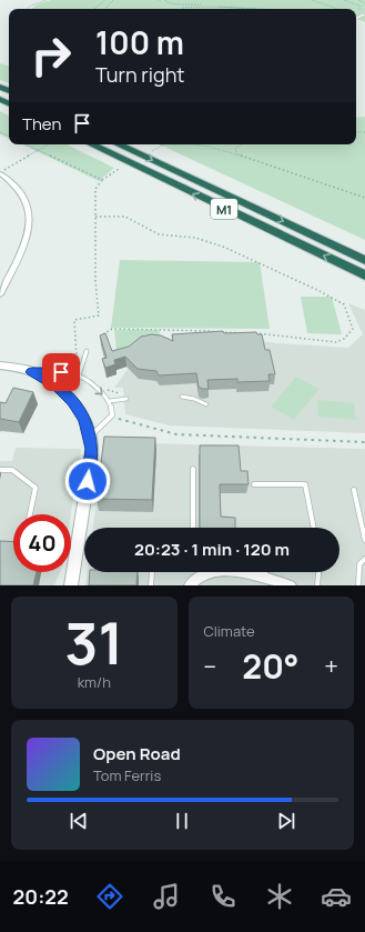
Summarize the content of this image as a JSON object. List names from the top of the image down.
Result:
{
  "streets": {
    "highway": ["M1"]
  },
  "page": {
    "turn": ["100 m", "Turn right"],
    "then": "Then",
    "limit": "40",
    "trip": "20:23 · 1 min · 120 m",
    "tile": [
      ["31", "km/h"],
      "Climate"
    ],
    "heat": ["−", "20°", "+"],
    "song": ["Open Road", "Tom Ferris"],
    "tabs": "20:22"
  }
}
